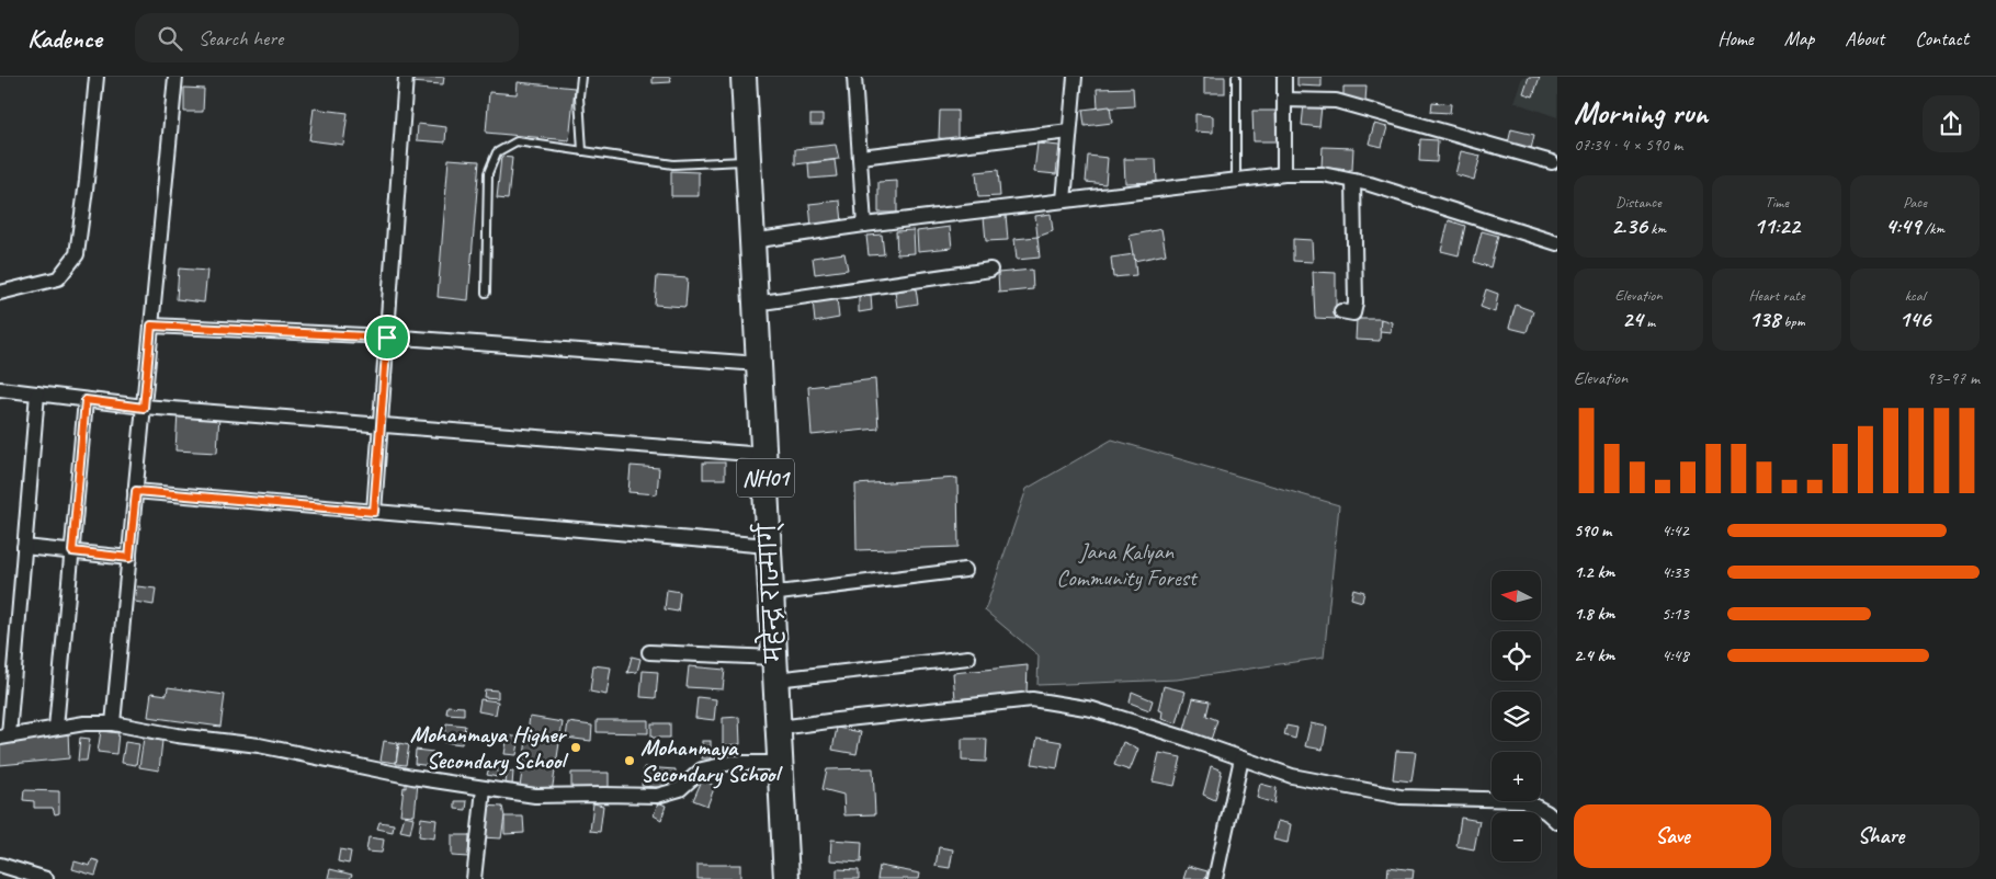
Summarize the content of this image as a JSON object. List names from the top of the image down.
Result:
{
  "streets": {
    "highway": ["NH01", "महेन्द्र राज्मार्ग्"]
  },
  "parks": ["Jana Kalyan Community Forest"],
  "places": ["Mohanmaya Higher Secondary School", "Mohanmaya Secondary School"],
  "north": "left",
  "page": {
    "header": "Kadence",
    "search": "Search here",
    "nav": [
      "Home",
      "Map",
      "About",
      "Contact"
    ],
    "heading": ["Morning run", "07:34 · 4 × 590 m"],
    "stats": [
      ["Distance", "2.36 km"],
      ["Time", "11:22"],
      ["Pace", "4:49 /km"],
      ["Elevation", "24 m"],
      ["Heart rate", "138 bpm"],
      ["kcal", "146"]
    ],
    "chart": ["Elevation", "93–97 m"],
    "list": [
      {
        "name": "590 m",
        "note": "4:42"
      },
      {
        "name": "1.2 km",
        "note": "4:33"
      },
      {
        "name": "1.8 km",
        "note": "5:13"
      },
      {
        "name": "2.4 km",
        "note": "4:48"
      }
    ],
    "map_buttons": ["+", "−"],
    "buttons": ["Save", "Share"]
  }
}
